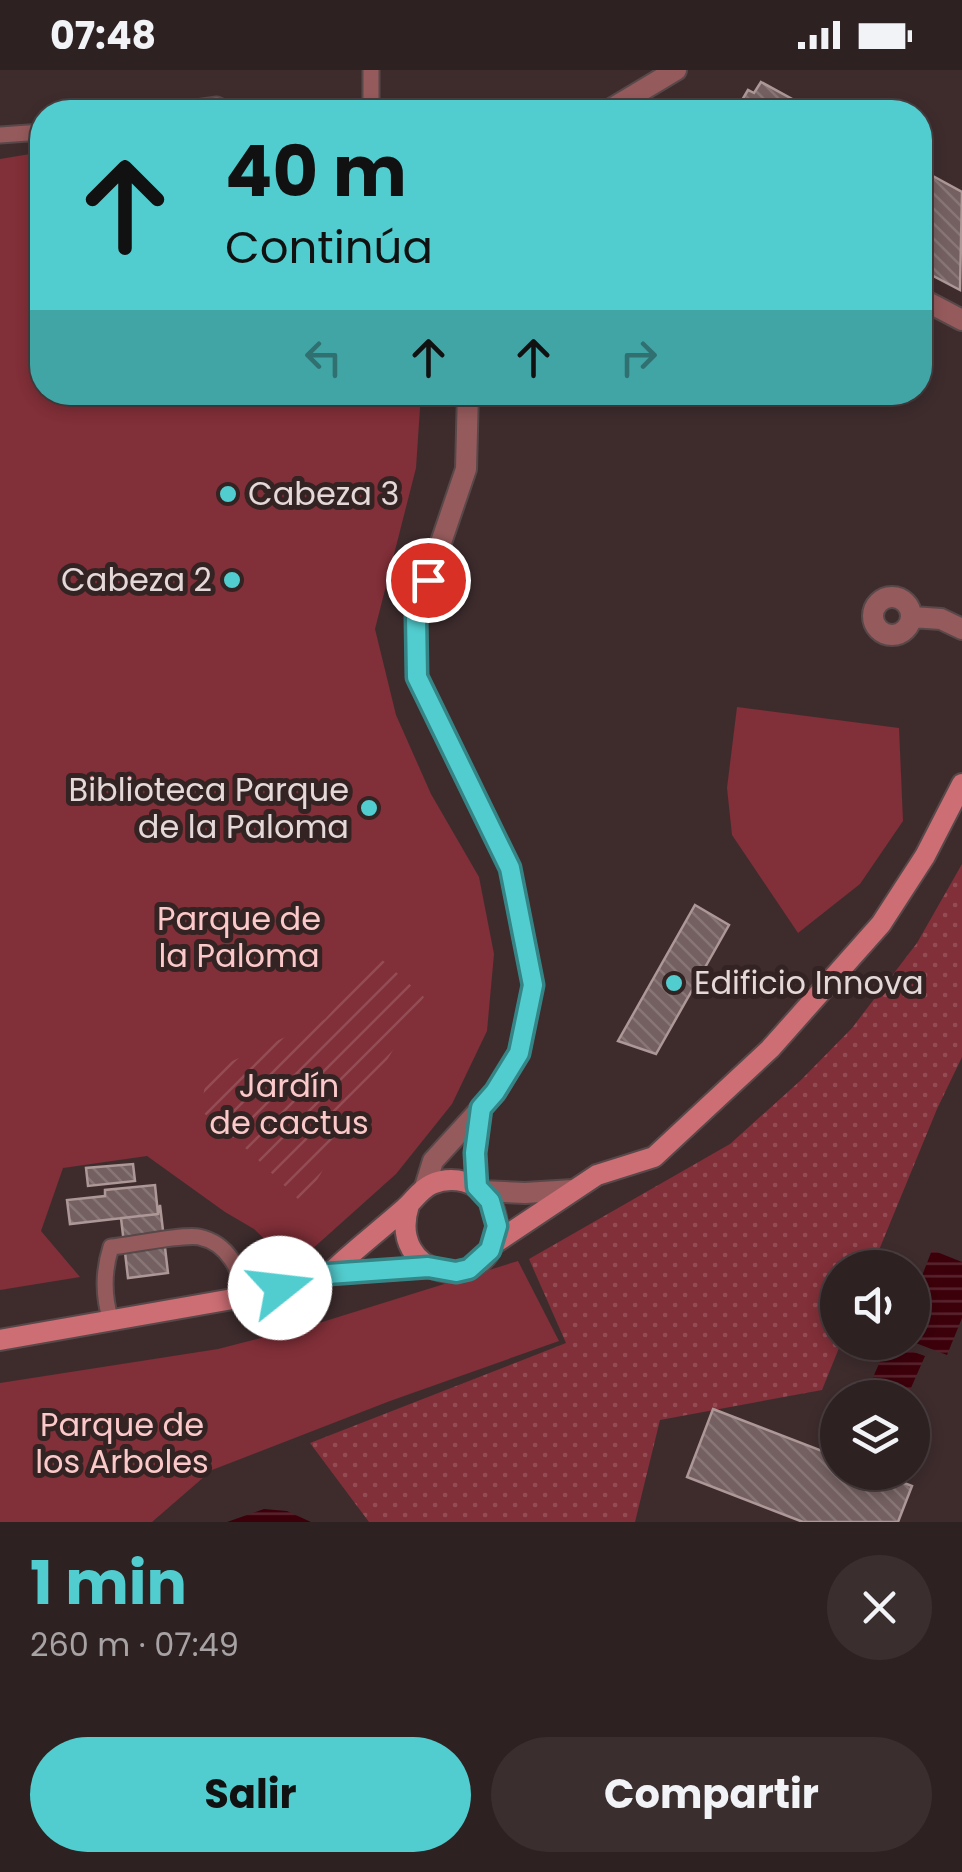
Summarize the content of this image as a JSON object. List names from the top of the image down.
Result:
{
  "parks": ["Parque de la Paloma", "Jardín de cactus", "Parque de los Arboles"],
  "places": [
    "Cabeza 3",
    "Cabeza 2",
    "Biblioteca Parque de la Paloma",
    "Edificio Innova"
  ],
  "page": {
    "status": "07:48",
    "turn": ["40 m", "Continúa"],
    "heading": ["1 min", "260 m · 07:49"],
    "buttons": ["Salir", "Compartir"]
  }
}
